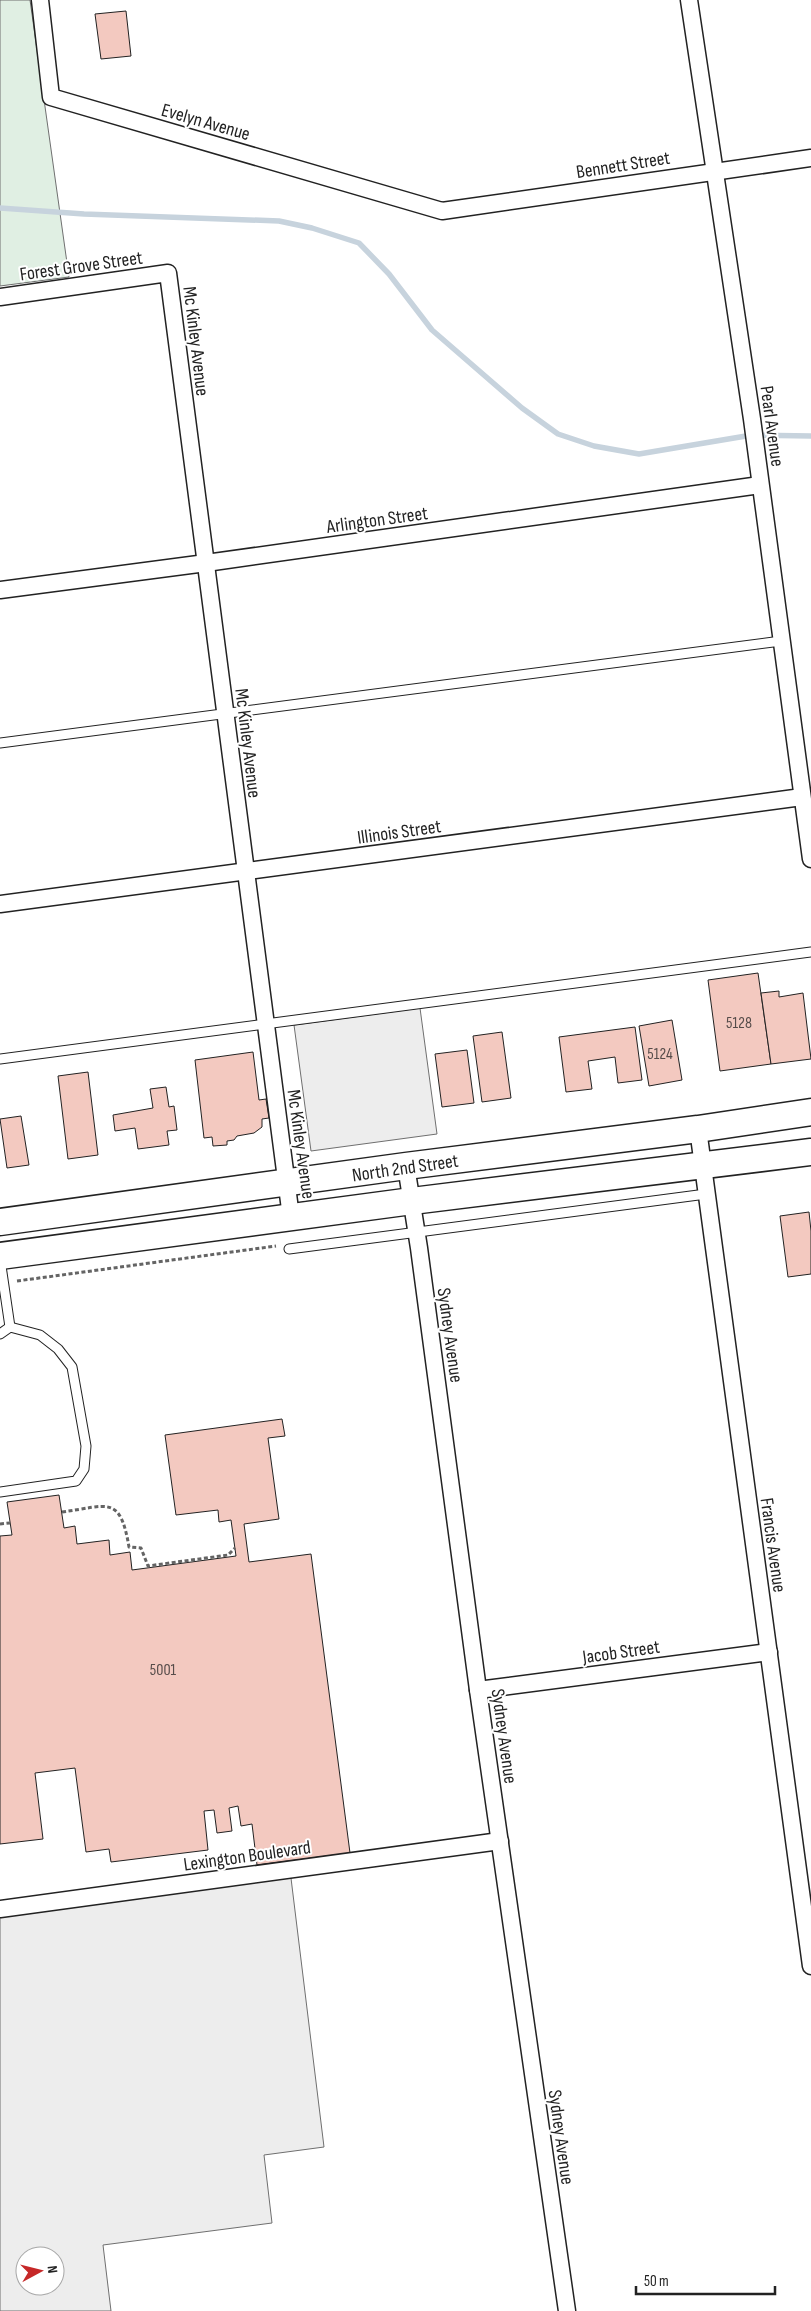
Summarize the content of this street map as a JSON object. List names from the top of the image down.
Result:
{
  "streets": {
    "main road": ["North 2nd Street"],
    "street": [
      "Evelyn Avenue",
      "Bennett Street",
      "Forest Grove Street",
      "Mc Kinley Avenue",
      "Pearl Avenue",
      "Arlington Street",
      "Illinois Street",
      "Sydney Avenue",
      "Francis Avenue",
      "Jacob Street",
      "Lexington Boulevard"
    ]
  },
  "crossings": [
    ["Evelyn Avenue", "Bennett Street"],
    ["Bennett Street", "Pearl Avenue"],
    ["Forest Grove Street", "Mc Kinley Avenue"],
    ["Mc Kinley Avenue", "Arlington Street"],
    ["Mc Kinley Avenue", "Illinois Street"],
    ["Mc Kinley Avenue", "North 2nd Street"],
    ["Pearl Avenue", "Arlington Street"],
    ["Pearl Avenue", "Illinois Street"],
    ["North 2nd Street", "Sydney Avenue"],
    ["North 2nd Street", "Francis Avenue"],
    ["Sydney Avenue", "Jacob Street"],
    ["Sydney Avenue", "Lexington Boulevard"],
    ["Francis Avenue", "Jacob Street"]
  ],
  "house_numbers": ["5128", "5124", "5001"],
  "scale_bar": "50 m",
  "north": "right"
}
